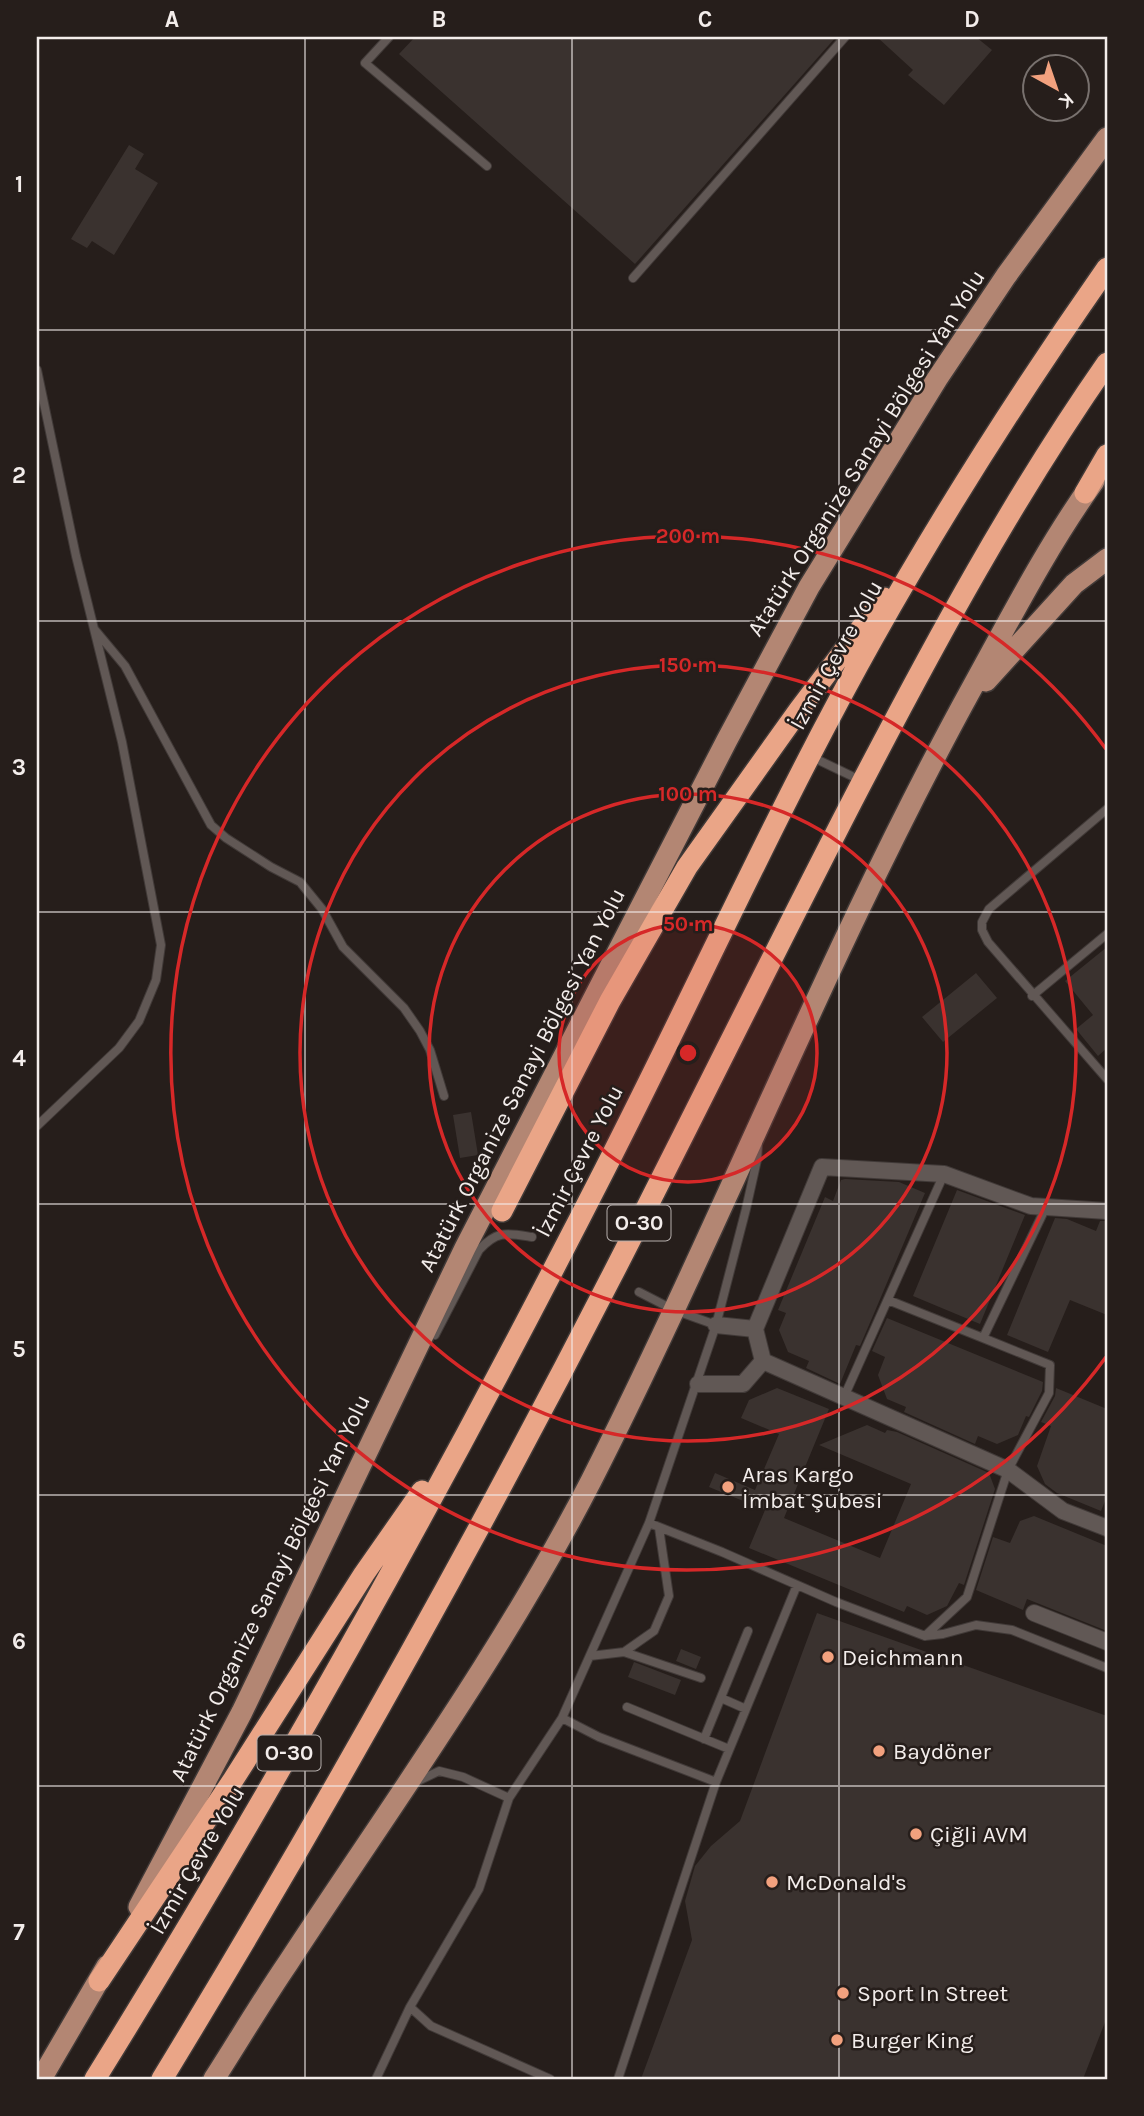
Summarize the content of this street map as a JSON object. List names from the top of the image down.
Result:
{
  "streets": {
    "highway": ["İzmir Çevre Yolu", "O-30"],
    "main road": ["Atatürk Organize Sanayi Bölgesi Yan Yolu"]
  },
  "places": [
    "Aras Kargo İmbat Şubesi",
    "Deichmann",
    "Baydöner",
    "Çiğli AVM",
    "McDonald's",
    "Sport In Street",
    "Burger King"
  ],
  "north": "bottom right",
  "grid": {
    "columns": [
      "A",
      "B",
      "C",
      "D"
    ],
    "rows": [
      "1",
      "2",
      "3",
      "4",
      "5",
      "6",
      "7"
    ]
  },
  "rings": [
    "200 m",
    "150 m",
    "100 m",
    "50 m"
  ]
}
